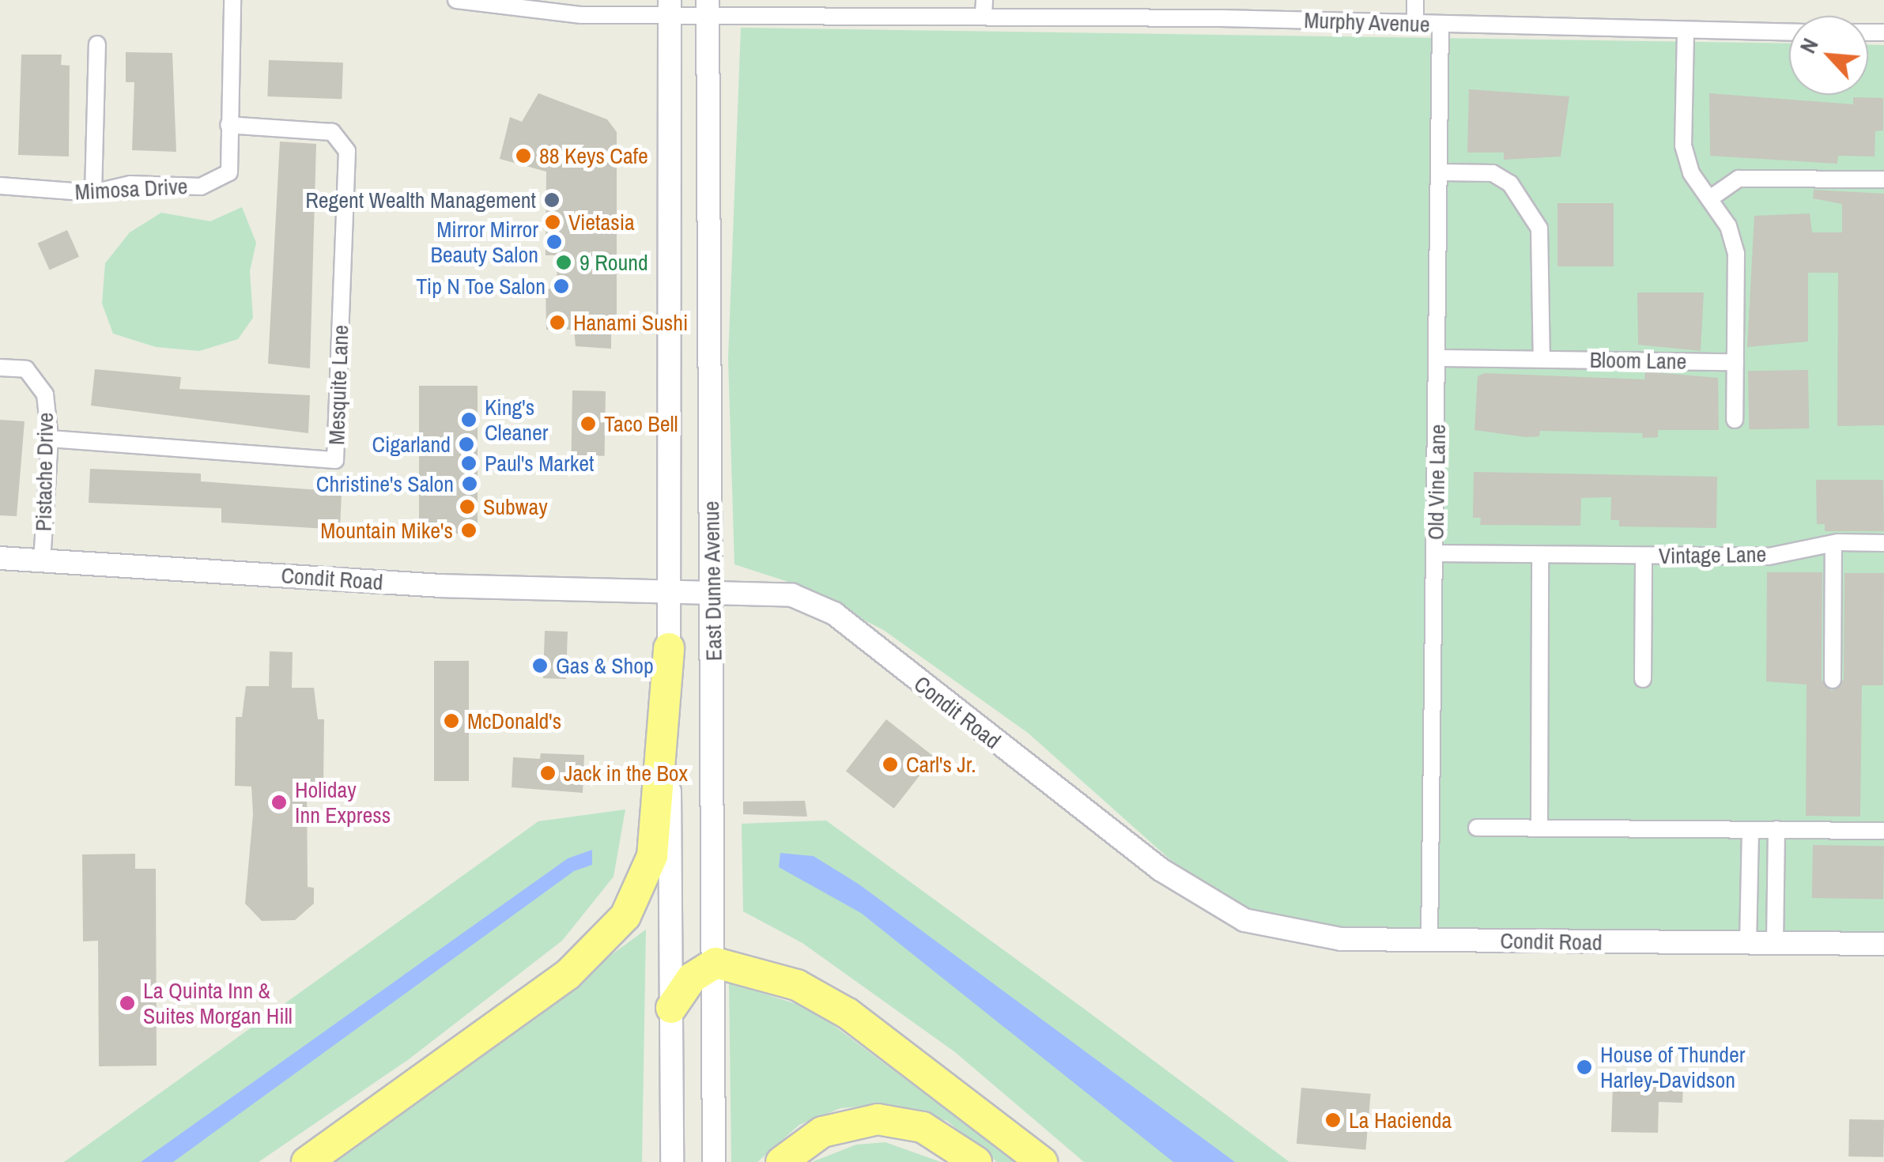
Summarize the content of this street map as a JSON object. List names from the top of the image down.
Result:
{
  "streets": {
    "main road": ["Condit Road", "East Dunne Avenue"],
    "street": [
      "Murphy Avenue",
      "Mimosa Drive",
      "Bloom Lane",
      "Mesquite Lane",
      "Pistache Drive",
      "Old Vine Lane",
      "Vintage Lane"
    ]
  },
  "crossings": [
    ["Murphy Avenue", "Old Vine Lane"],
    ["Murphy Avenue", "East Dunne Avenue"],
    ["Mimosa Drive", "Mesquite Lane"],
    ["Bloom Lane", "Old Vine Lane"],
    ["Mesquite Lane", "Pistache Drive"],
    ["Pistache Drive", "Condit Road"],
    ["Old Vine Lane", "Vintage Lane"],
    ["Old Vine Lane", "Condit Road"],
    ["Condit Road", "East Dunne Avenue"]
  ],
  "places": [
    "88 Keys Cafe",
    "Regent Wealth Management",
    "Vietasia",
    "Mirror Mirror Beauty Salon",
    "9 Round",
    "Tip N Toe Salon",
    "Hanami Sushi",
    "King's Cleaner",
    "Taco Bell",
    "Cigarland",
    "Paul's Market",
    "Christine's Salon",
    "Subway",
    "Mountain Mike's",
    "Gas & Shop",
    "McDonald's",
    "Carl's Jr.",
    "Jack in the Box",
    "Holiday Inn Express",
    "La Quinta Inn & Suites Morgan Hill",
    "House of Thunder Harley-Davidson",
    "La Hacienda"
  ],
  "north": "top left"
}
